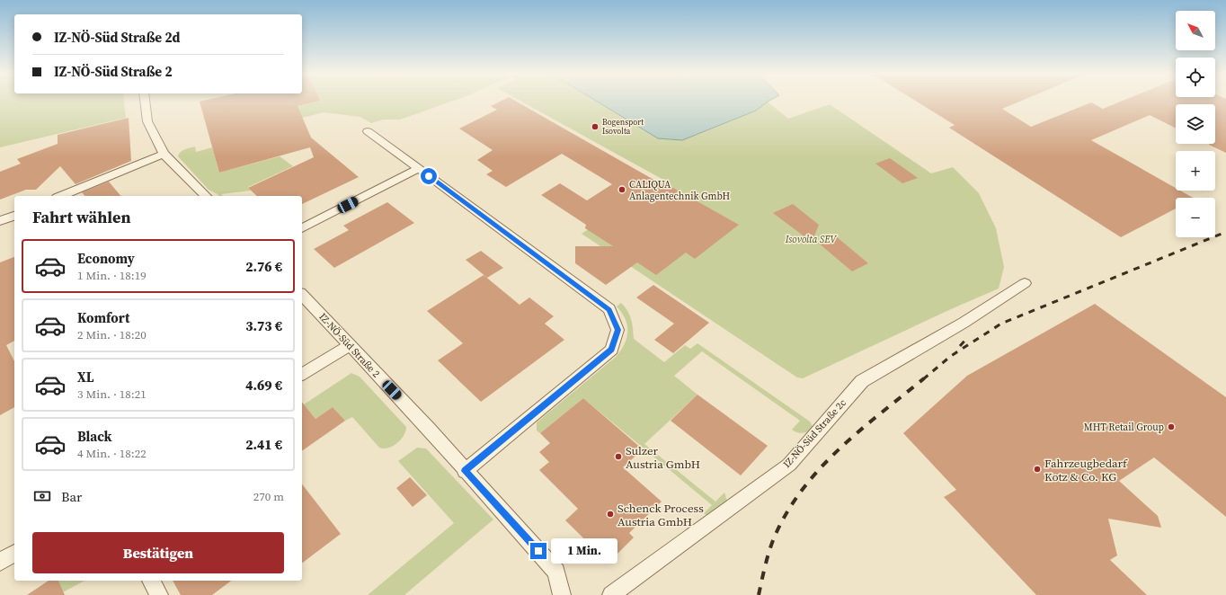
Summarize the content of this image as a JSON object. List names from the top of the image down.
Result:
{
  "streets": {
    "street": ["IZ-NÖ-Süd Straße 2", "IZ-NÖ-Süd Straße 2c"]
  },
  "parks": ["Isovolta SEV"],
  "places": [
    "Bogensport Isovolta",
    "CALIQUA Anlagentechnik GmbH",
    "MHT Retail Group",
    "Sulzer Austria GmbH",
    "Fahrzeugbedarf Kotz & Co. KG",
    "Schenck Process Austria GmbH"
  ],
  "north": "top left",
  "page": {
    "map_buttons": ["+", "−"],
    "banner": ["IZ-NÖ-Süd Straße 2d", "IZ-NÖ-Süd Straße 2"],
    "heading": "Fahrt wählen",
    "list": [
      {
        "name": "Economy",
        "note": "1 Min. · 18:19",
        "value": "2.76 €"
      },
      {
        "name": "Komfort",
        "note": "2 Min. · 18:20",
        "value": "3.73 €"
      },
      {
        "name": "XL",
        "note": "3 Min. · 18:21",
        "value": "4.69 €"
      },
      {
        "name": "Black",
        "note": "4 Min. · 18:22",
        "value": "2.41 €"
      }
    ],
    "pay": ["Bar", "270 m"],
    "buttons": "Bestätigen",
    "bubble": "1 Min."
  }
}
